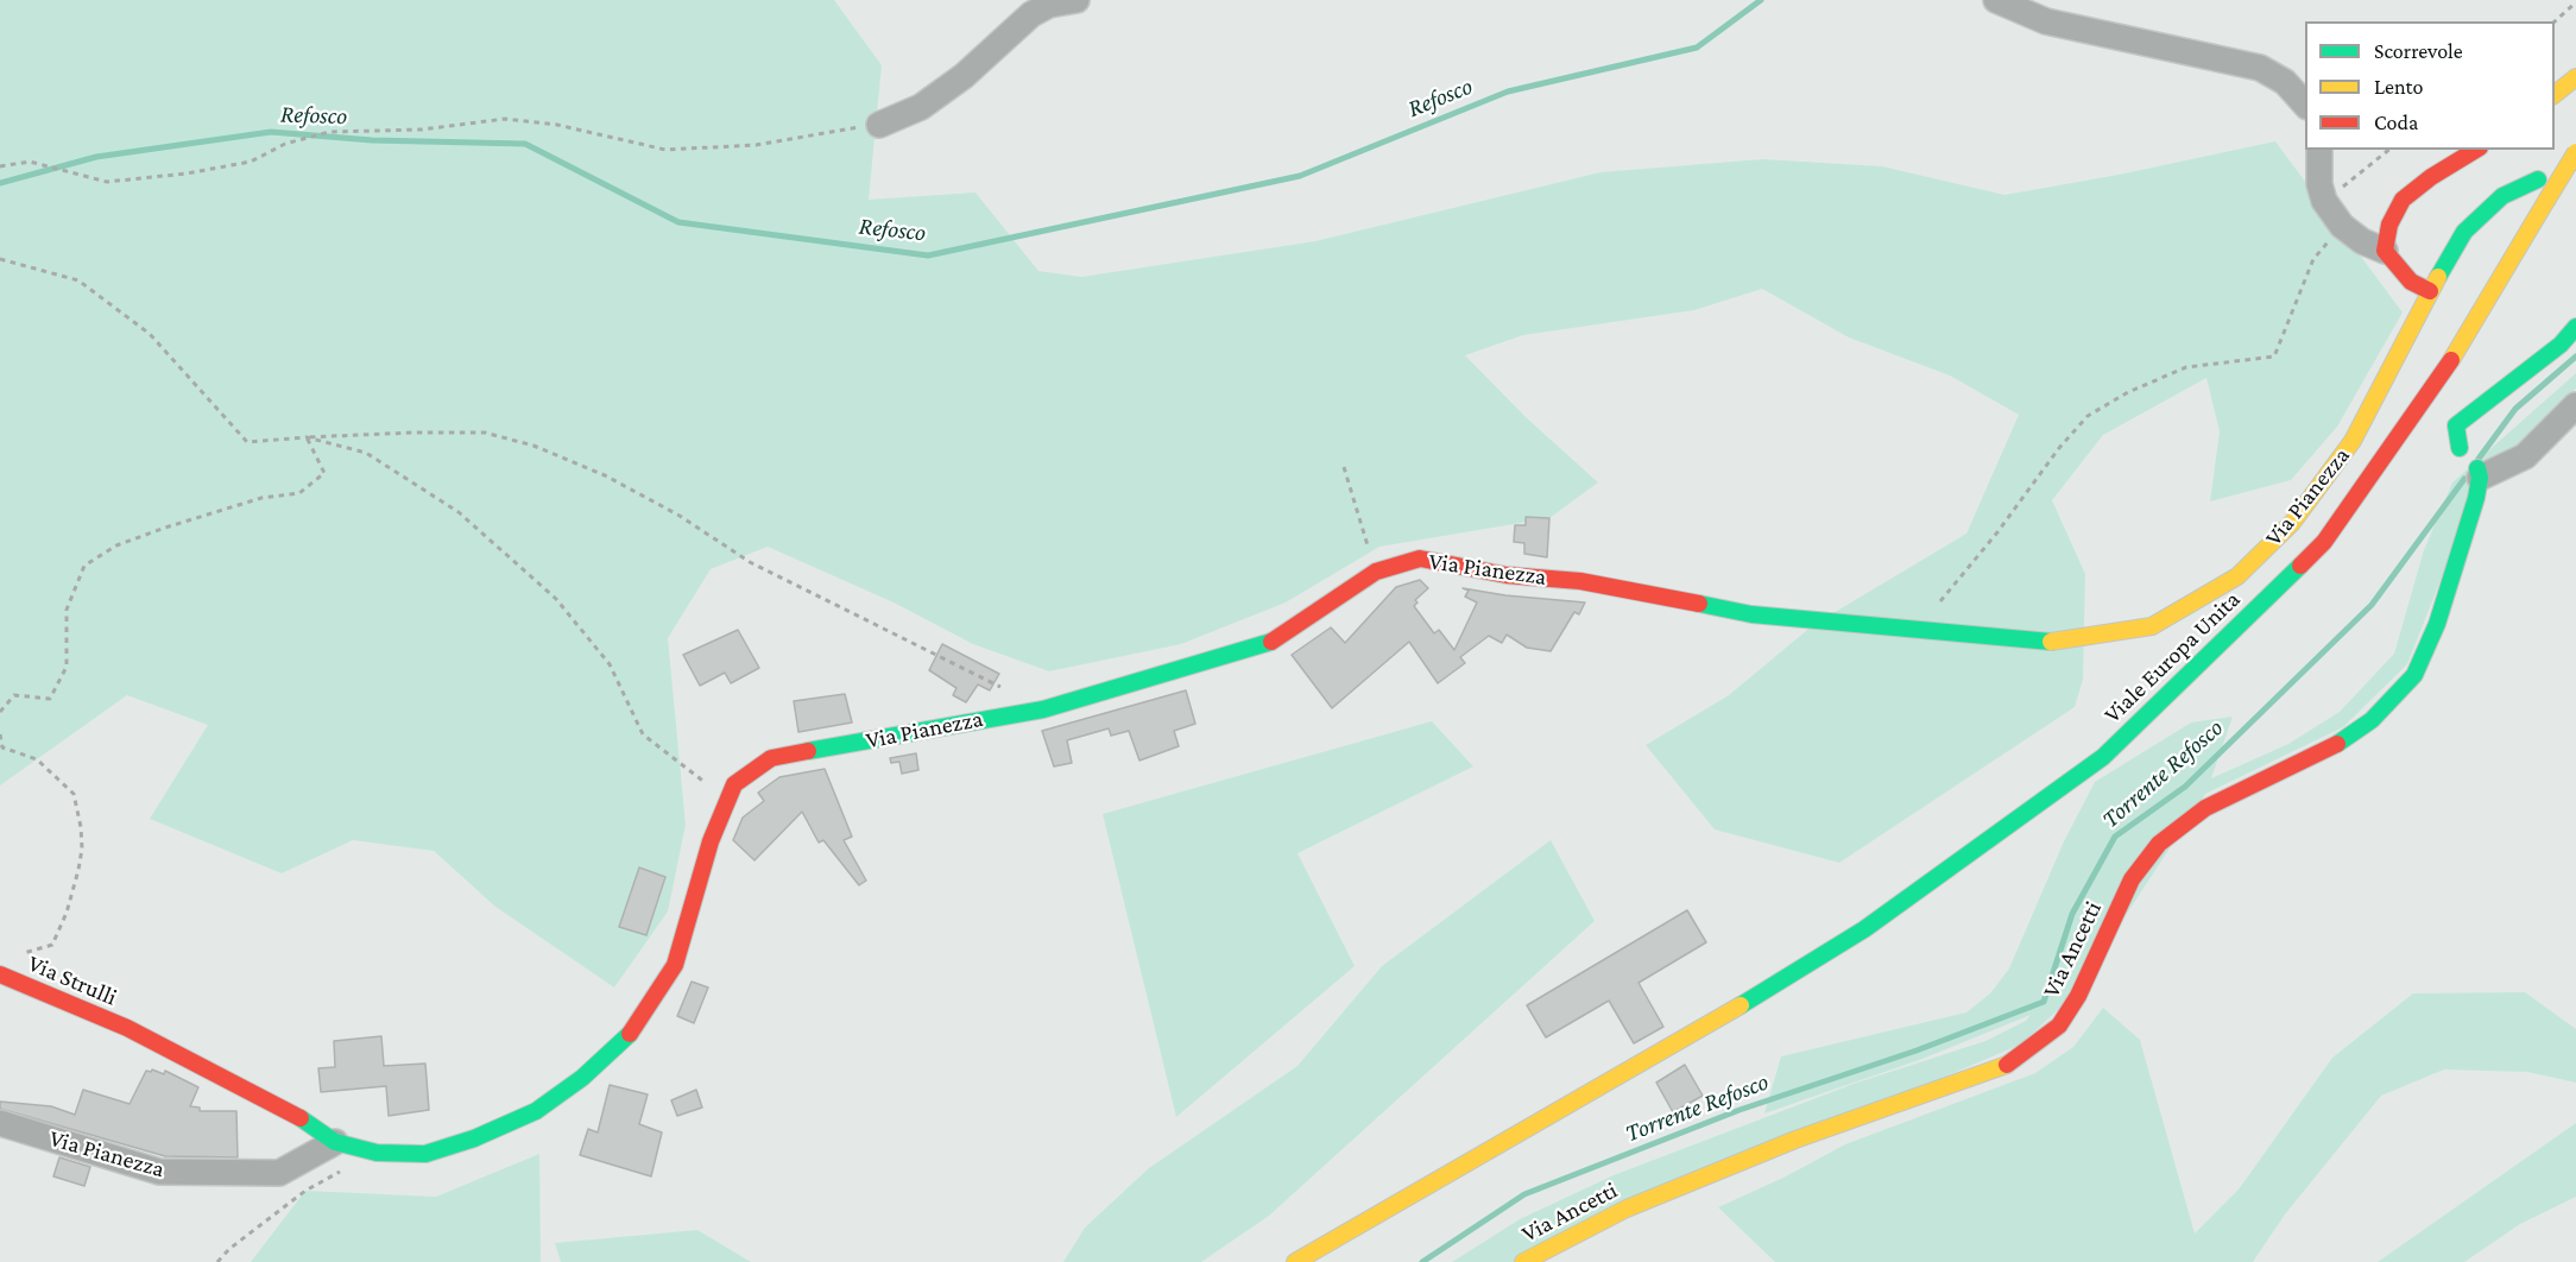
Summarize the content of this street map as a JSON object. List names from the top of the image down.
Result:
{
  "streets": {
    "main road": [
      "Via Pianezza",
      "Viale Europa Unita",
      "Via Ancetti",
      "Via Strulli"
    ]
  },
  "crossings": [
    ["Via Pianezza", "Via Strulli"]
  ],
  "water": ["Refosco", "Torrente Refosco"],
  "legend": ["Scorrevole", "Lento", "Coda"]
}
